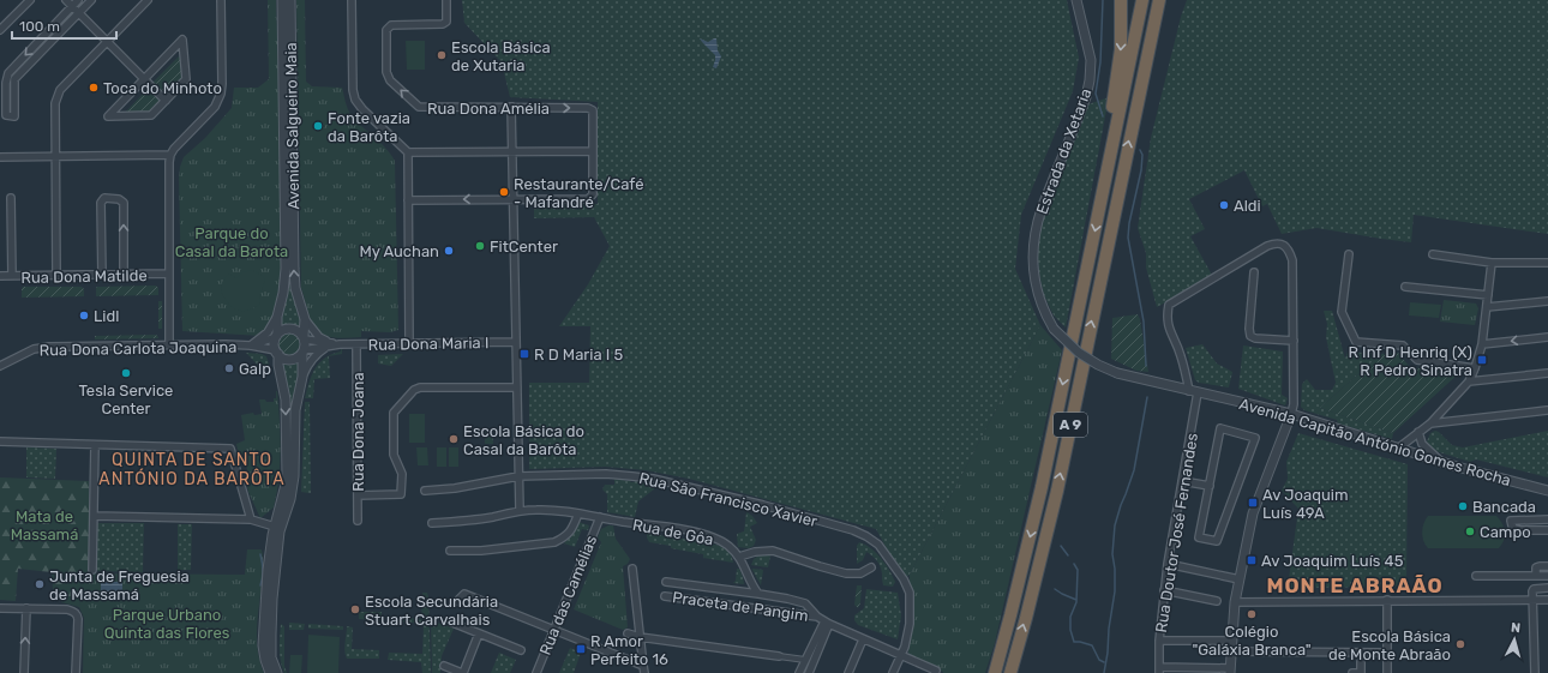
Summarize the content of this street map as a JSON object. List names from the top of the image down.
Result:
{
  "streets": {
    "highway": ["A 9"],
    "street": [
      "Rua Dona Amélia",
      "Avenida Salgueiro Maia",
      "Estrada da Xetaria",
      "Rua Dona Matilde",
      "Rua Dona Maria I",
      "Rua Dona Carlota Joaquina",
      "Rua Dona Joana",
      "Avenida Capitão António Gomes Rocha",
      "Rua São Francisco Xavier",
      "Rua de Gôa",
      "Rua Doutor José Fernandes",
      "Rua das Camélias",
      "Praceta de Pangim"
    ]
  },
  "crossings": [
    ["Avenida Salgueiro Maia", "Rua Dona Maria I"],
    ["Avenida Salgueiro Maia", "Rua Dona Carlota Joaquina"],
    ["Estrada da Xetaria", "Avenida Capitão António Gomes Rocha"],
    ["Rua Dona Maria I", "Rua Dona Carlota Joaquina"],
    ["Rua Dona Maria I", "Rua Dona Joana"],
    ["Avenida Capitão António Gomes Rocha", "Rua Doutor José Fernandes"],
    ["Rua de Gôa", "Rua das Camélias"]
  ],
  "districts": ["QUINTA DE SANTO ANTÓNIO DA BARÔTA", "MONTE ABRAÃO"],
  "parks": ["Parque do Casal da Barota", "Mata de Massamá", "Parque Urbano Quinta das Flores"],
  "places": {
    "other": [
      "Escola Básica de Xutaria",
      "Toca do Minhoto",
      "Fonte vazia da Barôta",
      "Restaurante/Café - Mafandré",
      "Aldi",
      "FitCenter",
      "My Auchan",
      "Lidl",
      "Galp",
      "Tesla Service Center",
      "Escola Básica do Casal da Barôta",
      "Bancada",
      "Campo",
      "Junta de Freguesia de Massamá",
      "Escola Secundária Stuart Carvalhais",
      "Colégio \"Galáxia Branca\"",
      "Escola Básica de Monte Abraão"
    ],
    "transit": [
      "R D Maria I 5",
      "R Inf D Henriq (X) R Pedro Sinatra",
      "Av Joaquim Luís 49A",
      "Av Joaquim Luís 45",
      "R Amor Perfeito 16"
    ]
  },
  "scale_bar": "100 m",
  "north": "top"
}
